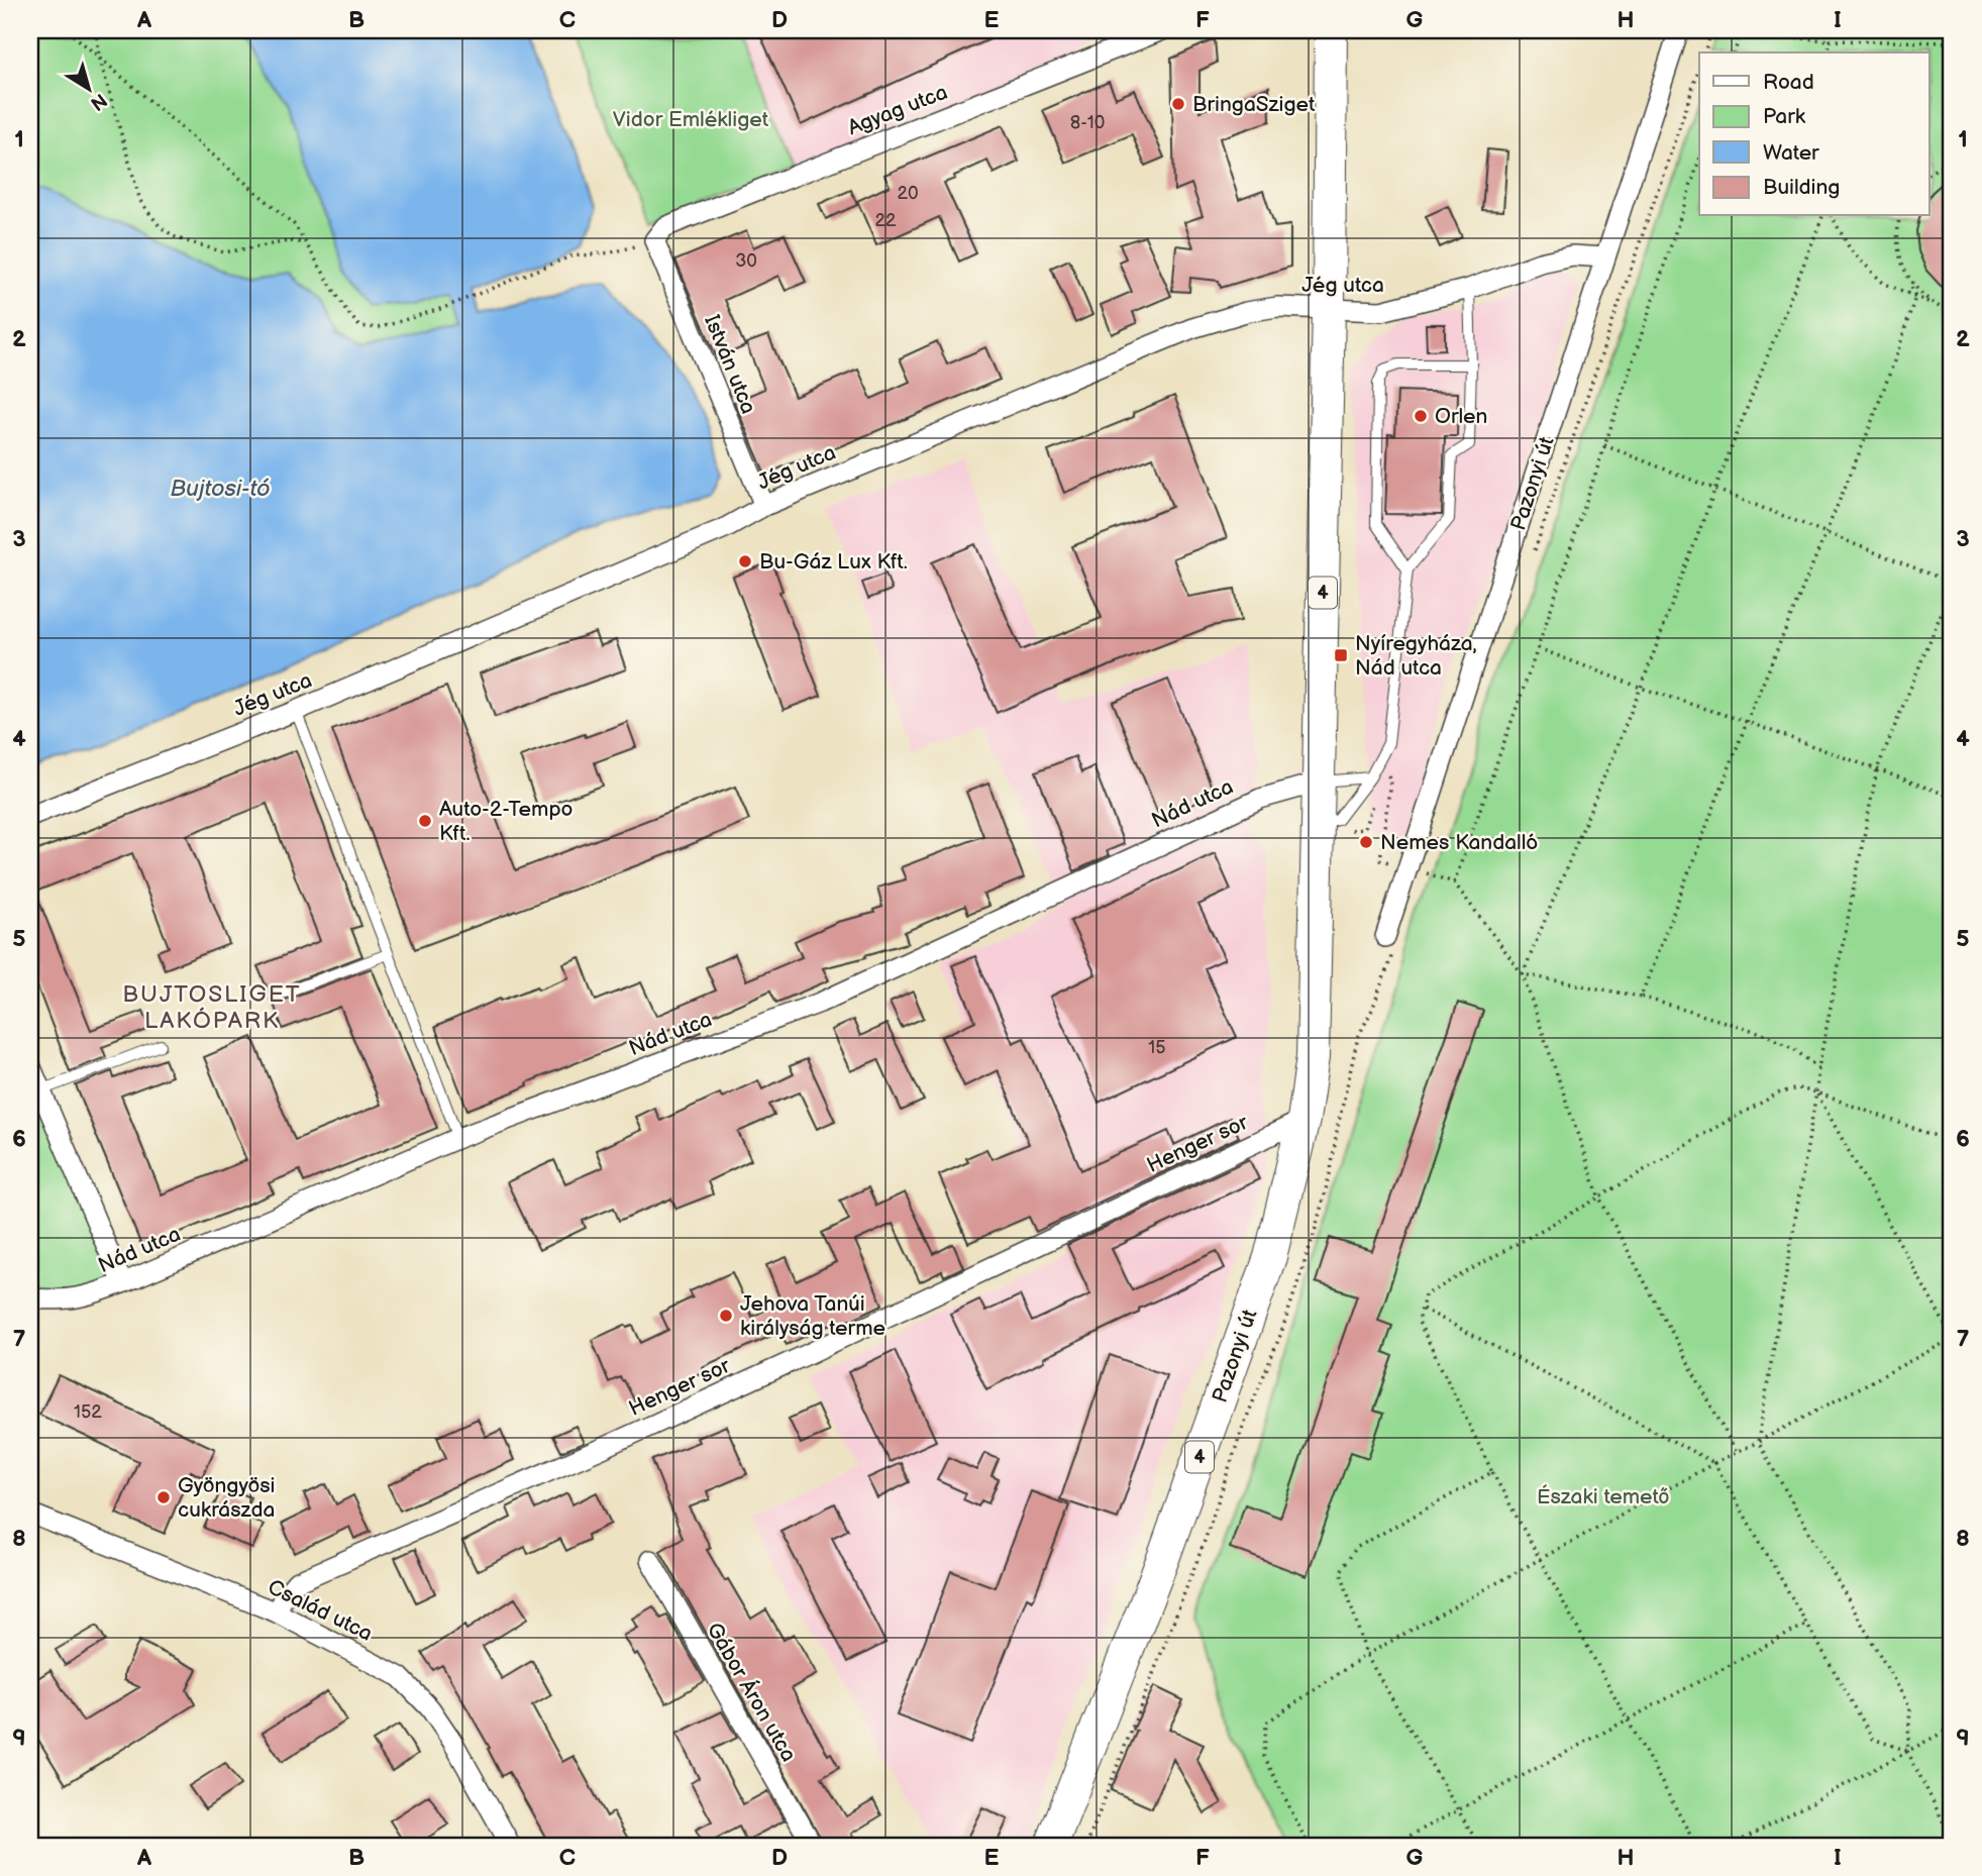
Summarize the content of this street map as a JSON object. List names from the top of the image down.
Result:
{
  "streets": {
    "main road": ["Pazonyi út", "4"],
    "street": [
      "Agyag utca",
      "Jég utca",
      "István utca",
      "Nád utca",
      "Henger sor",
      "Család utca",
      "Gábor Áron utca"
    ]
  },
  "crossings": [
    ["Agyag utca", "István utca"],
    ["Jég utca", "István utca"],
    ["Jég utca", "Pazonyi út"],
    ["Jég utca", "4"],
    ["Pazonyi út", "4"],
    ["Pazonyi út", "Henger sor"],
    ["4", "Nád utca"],
    ["Henger sor", "Család utca"]
  ],
  "districts": ["BUJTOSLIGET LAKÓPARK"],
  "water": ["Bujtosi-tó"],
  "parks": ["Vidor Emlékliget", "Északi temető"],
  "places": {
    "other": [
      "BringaSziget",
      "Orlen",
      "Bu-Gáz Lux Kft.",
      "Auto-2-Tempo Kft.",
      "Nemes Kandalló",
      "Jehova Tanúi királyság terme",
      "Gyöngyösi cukrászda"
    ],
    "transit": ["Nyíregyháza, Nád utca"]
  },
  "house_numbers": [
    "8-10",
    "20",
    "22",
    "30",
    "15",
    "152"
  ],
  "legend": [
    "Road",
    "Park",
    "Water",
    "Building"
  ],
  "north": "bottom right",
  "grid": {
    "columns": [
      "A",
      "B",
      "C",
      "D",
      "E",
      "F",
      "G",
      "H",
      "I"
    ],
    "rows": [
      "1",
      "2",
      "3",
      "4",
      "5",
      "6",
      "7",
      "8",
      "9"
    ]
  }
}
